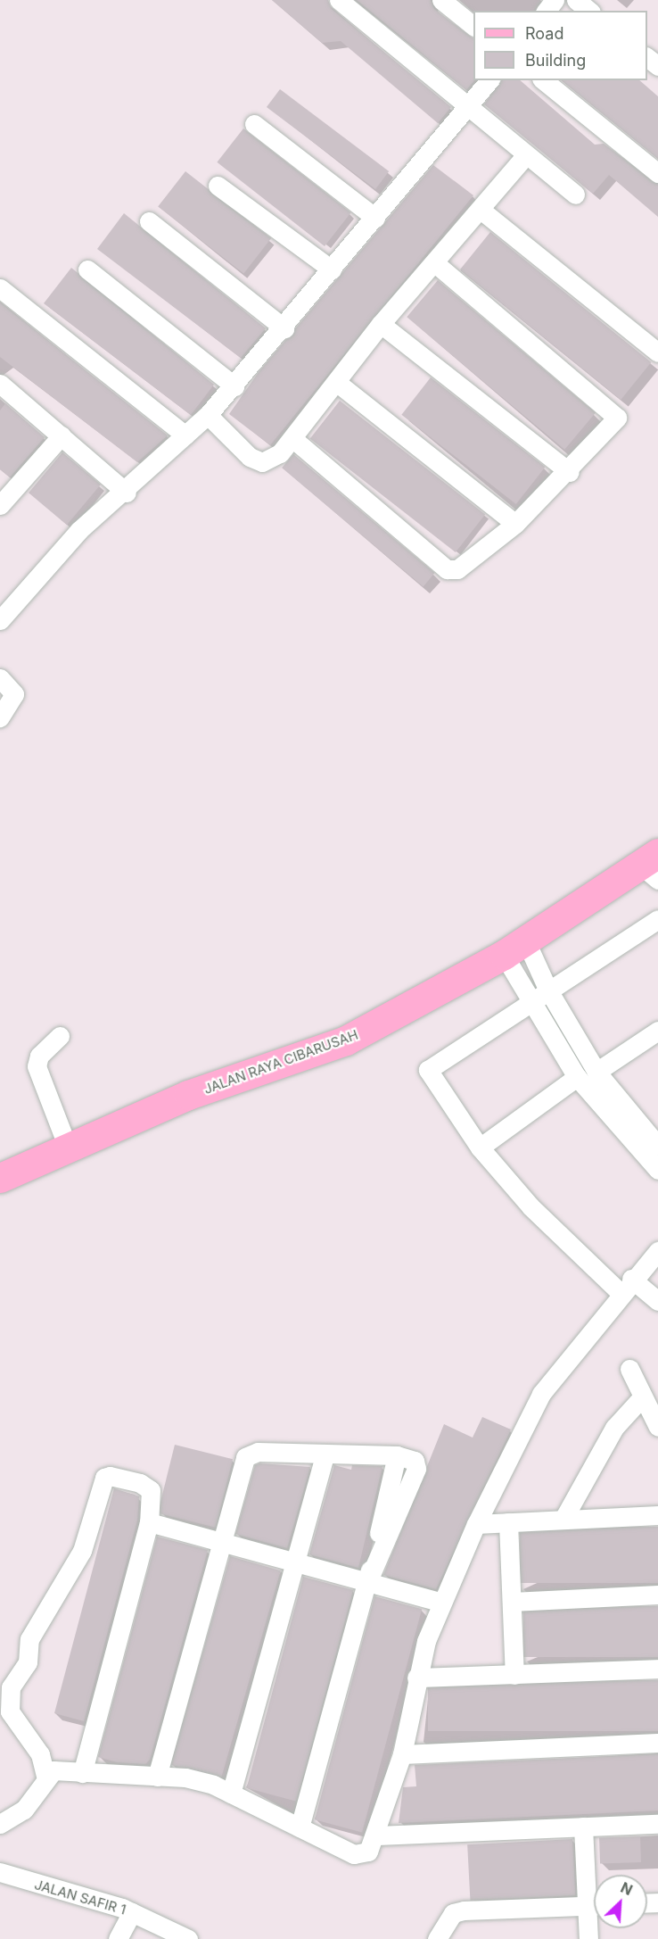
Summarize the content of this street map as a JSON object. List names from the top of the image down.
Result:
{
  "streets": {
    "main road": ["JALAN RAYA CIBARUSAH"],
    "street": ["JALAN SAFIR 1"]
  },
  "legend": ["Road", "Building"],
  "north": "top right"
}
